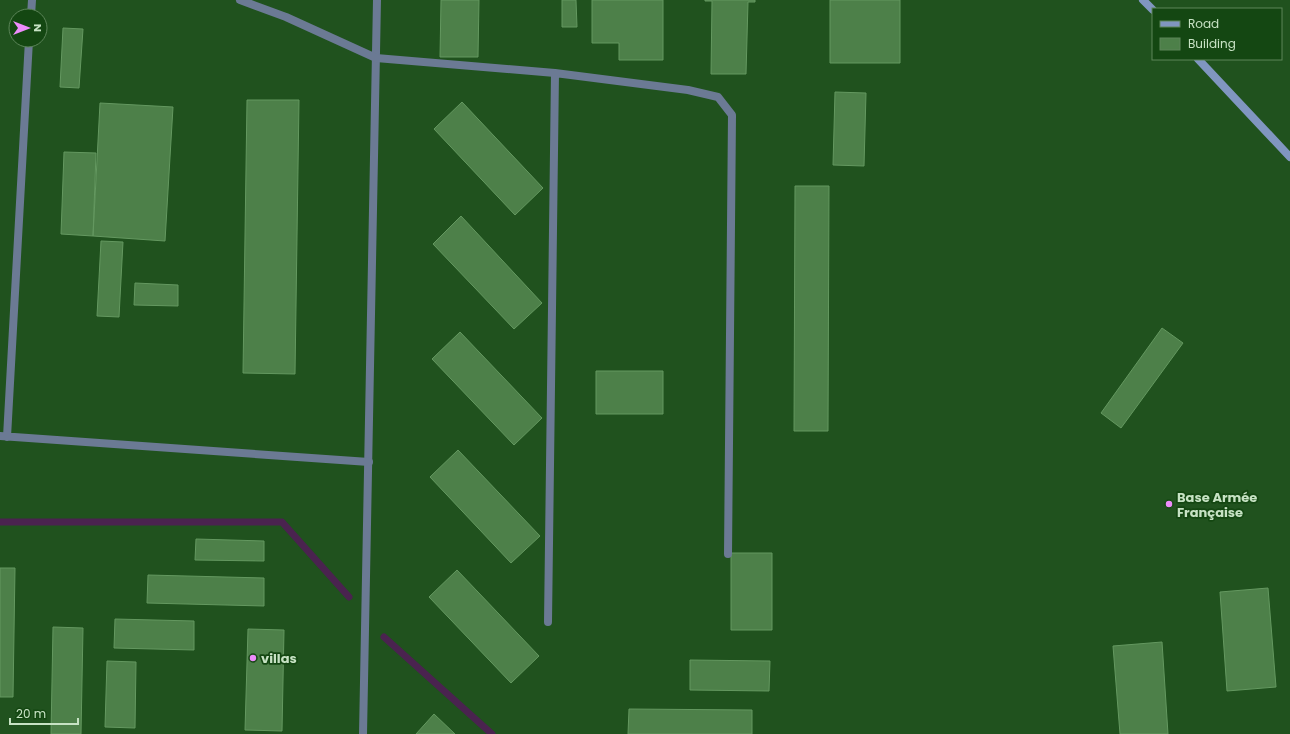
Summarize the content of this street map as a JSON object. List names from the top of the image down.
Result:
{
  "places": ["Base Armée Française", "villas"],
  "legend": ["Road", "Building"],
  "scale_bar": "20 m",
  "north": "right"
}
